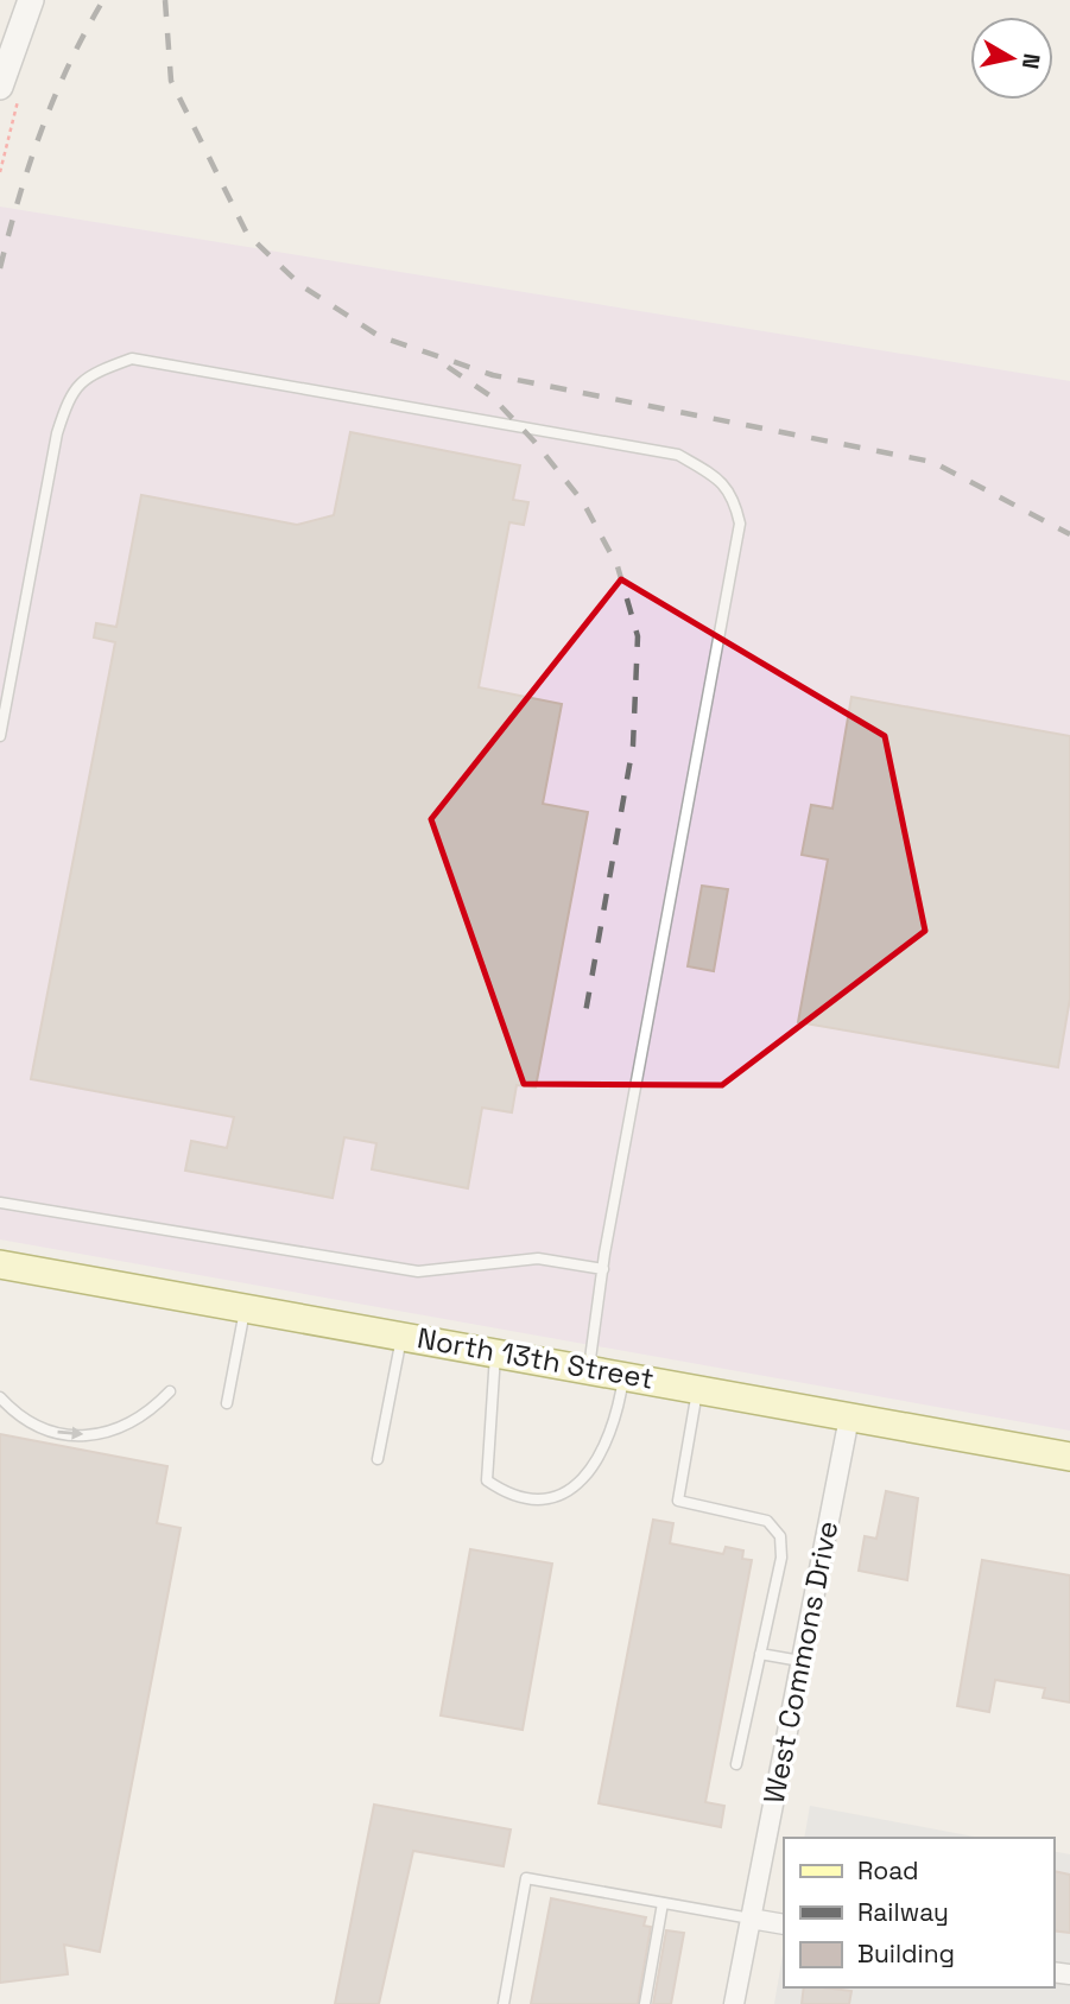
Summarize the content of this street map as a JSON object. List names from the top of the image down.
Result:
{
  "streets": {
    "main road": ["North 13th Street"],
    "street": ["West Commons Drive"]
  },
  "crossings": [
    ["North 13th Street", "West Commons Drive"]
  ],
  "legend": ["Road", "Railway", "Building"],
  "north": "right"
}
